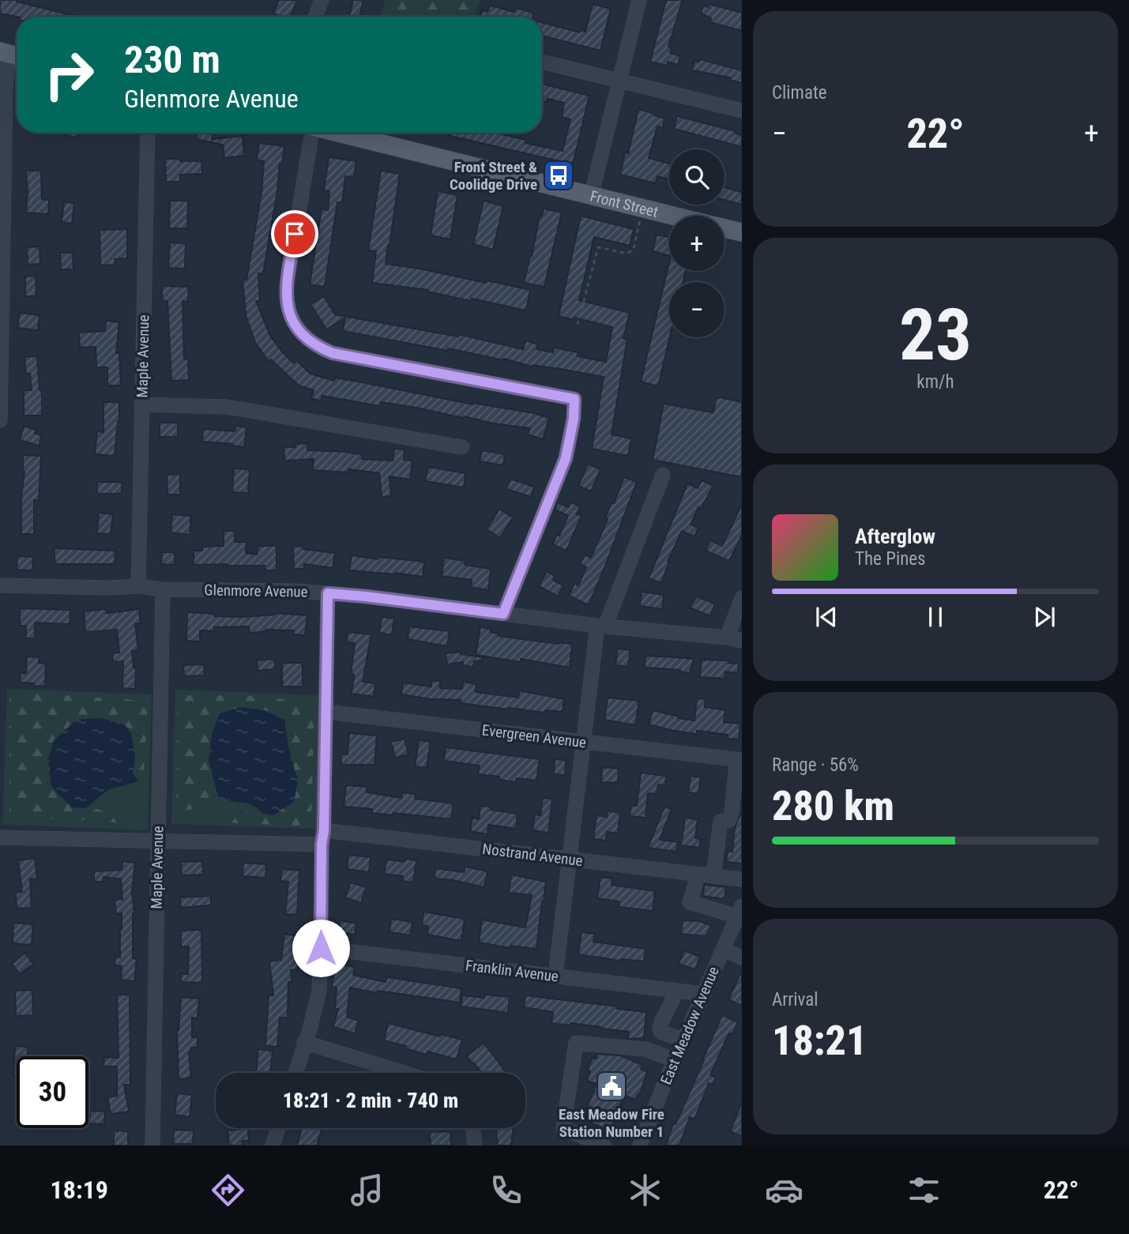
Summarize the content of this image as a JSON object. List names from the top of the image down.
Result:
{
  "streets": {
    "main road": ["Front Street"],
    "street": [
      "Maple Avenue",
      "Glenmore Avenue",
      "Evergreen Avenue",
      "Nostrand Avenue",
      "Franklin Avenue",
      "East Meadow Avenue"
    ]
  },
  "crossings": [
    ["Maple Avenue", "Glenmore Avenue"],
    ["Franklin Avenue", "East Meadow Avenue"]
  ],
  "places": {
    "bus stop": ["Front Street & Coolidge Drive"],
    "public building": ["East Meadow Fire Station Number 1"]
  },
  "page": {
    "tile": [
      "Climate",
      ["23", "km/h"],
      ["Range · 56%", "280 km"],
      ["Arrival", "18:21"]
    ],
    "turn": ["230 m", "Glenmore Avenue"],
    "heat": ["−", "22°", "+"],
    "map_buttons": ["+", "−"],
    "song": ["Afterglow", "The Pines"],
    "limit": "30",
    "trip": "18:21 · 2 min · 740 m",
    "tabs": ["18:19", "22°"]
  }
}
